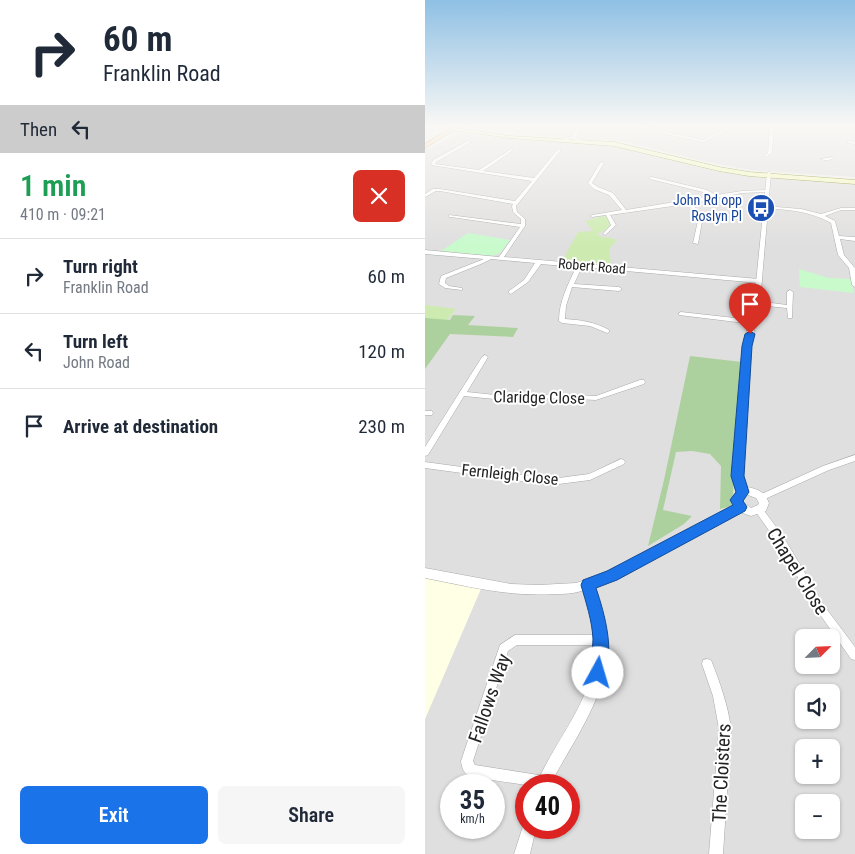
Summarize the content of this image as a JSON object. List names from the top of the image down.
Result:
{
  "streets": {
    "street": [
      "Robert Road",
      "Claridge Close",
      "Fernleigh Close",
      "Chapel Close",
      "Fallows Way",
      "The Cloisters"
    ]
  },
  "places": {
    "bus stop": ["John Rd opp Roslyn Pl"]
  },
  "north": "top right",
  "page": {
    "turn": ["60 m", "Franklin Road"],
    "then": "Then",
    "heading": ["1 min", "410 m · 09:21"],
    "list": [
      {
        "name": "Turn right",
        "note": "Franklin Road",
        "value": "60 m"
      },
      {
        "name": "Turn left",
        "note": "John Road",
        "value": "120 m"
      },
      {
        "name": "Arrive at destination",
        "value": "230 m"
      }
    ],
    "map_buttons": ["+", "−"],
    "speed": "35 km/h",
    "limit": "40",
    "buttons": ["Exit", "Share"]
  }
}
